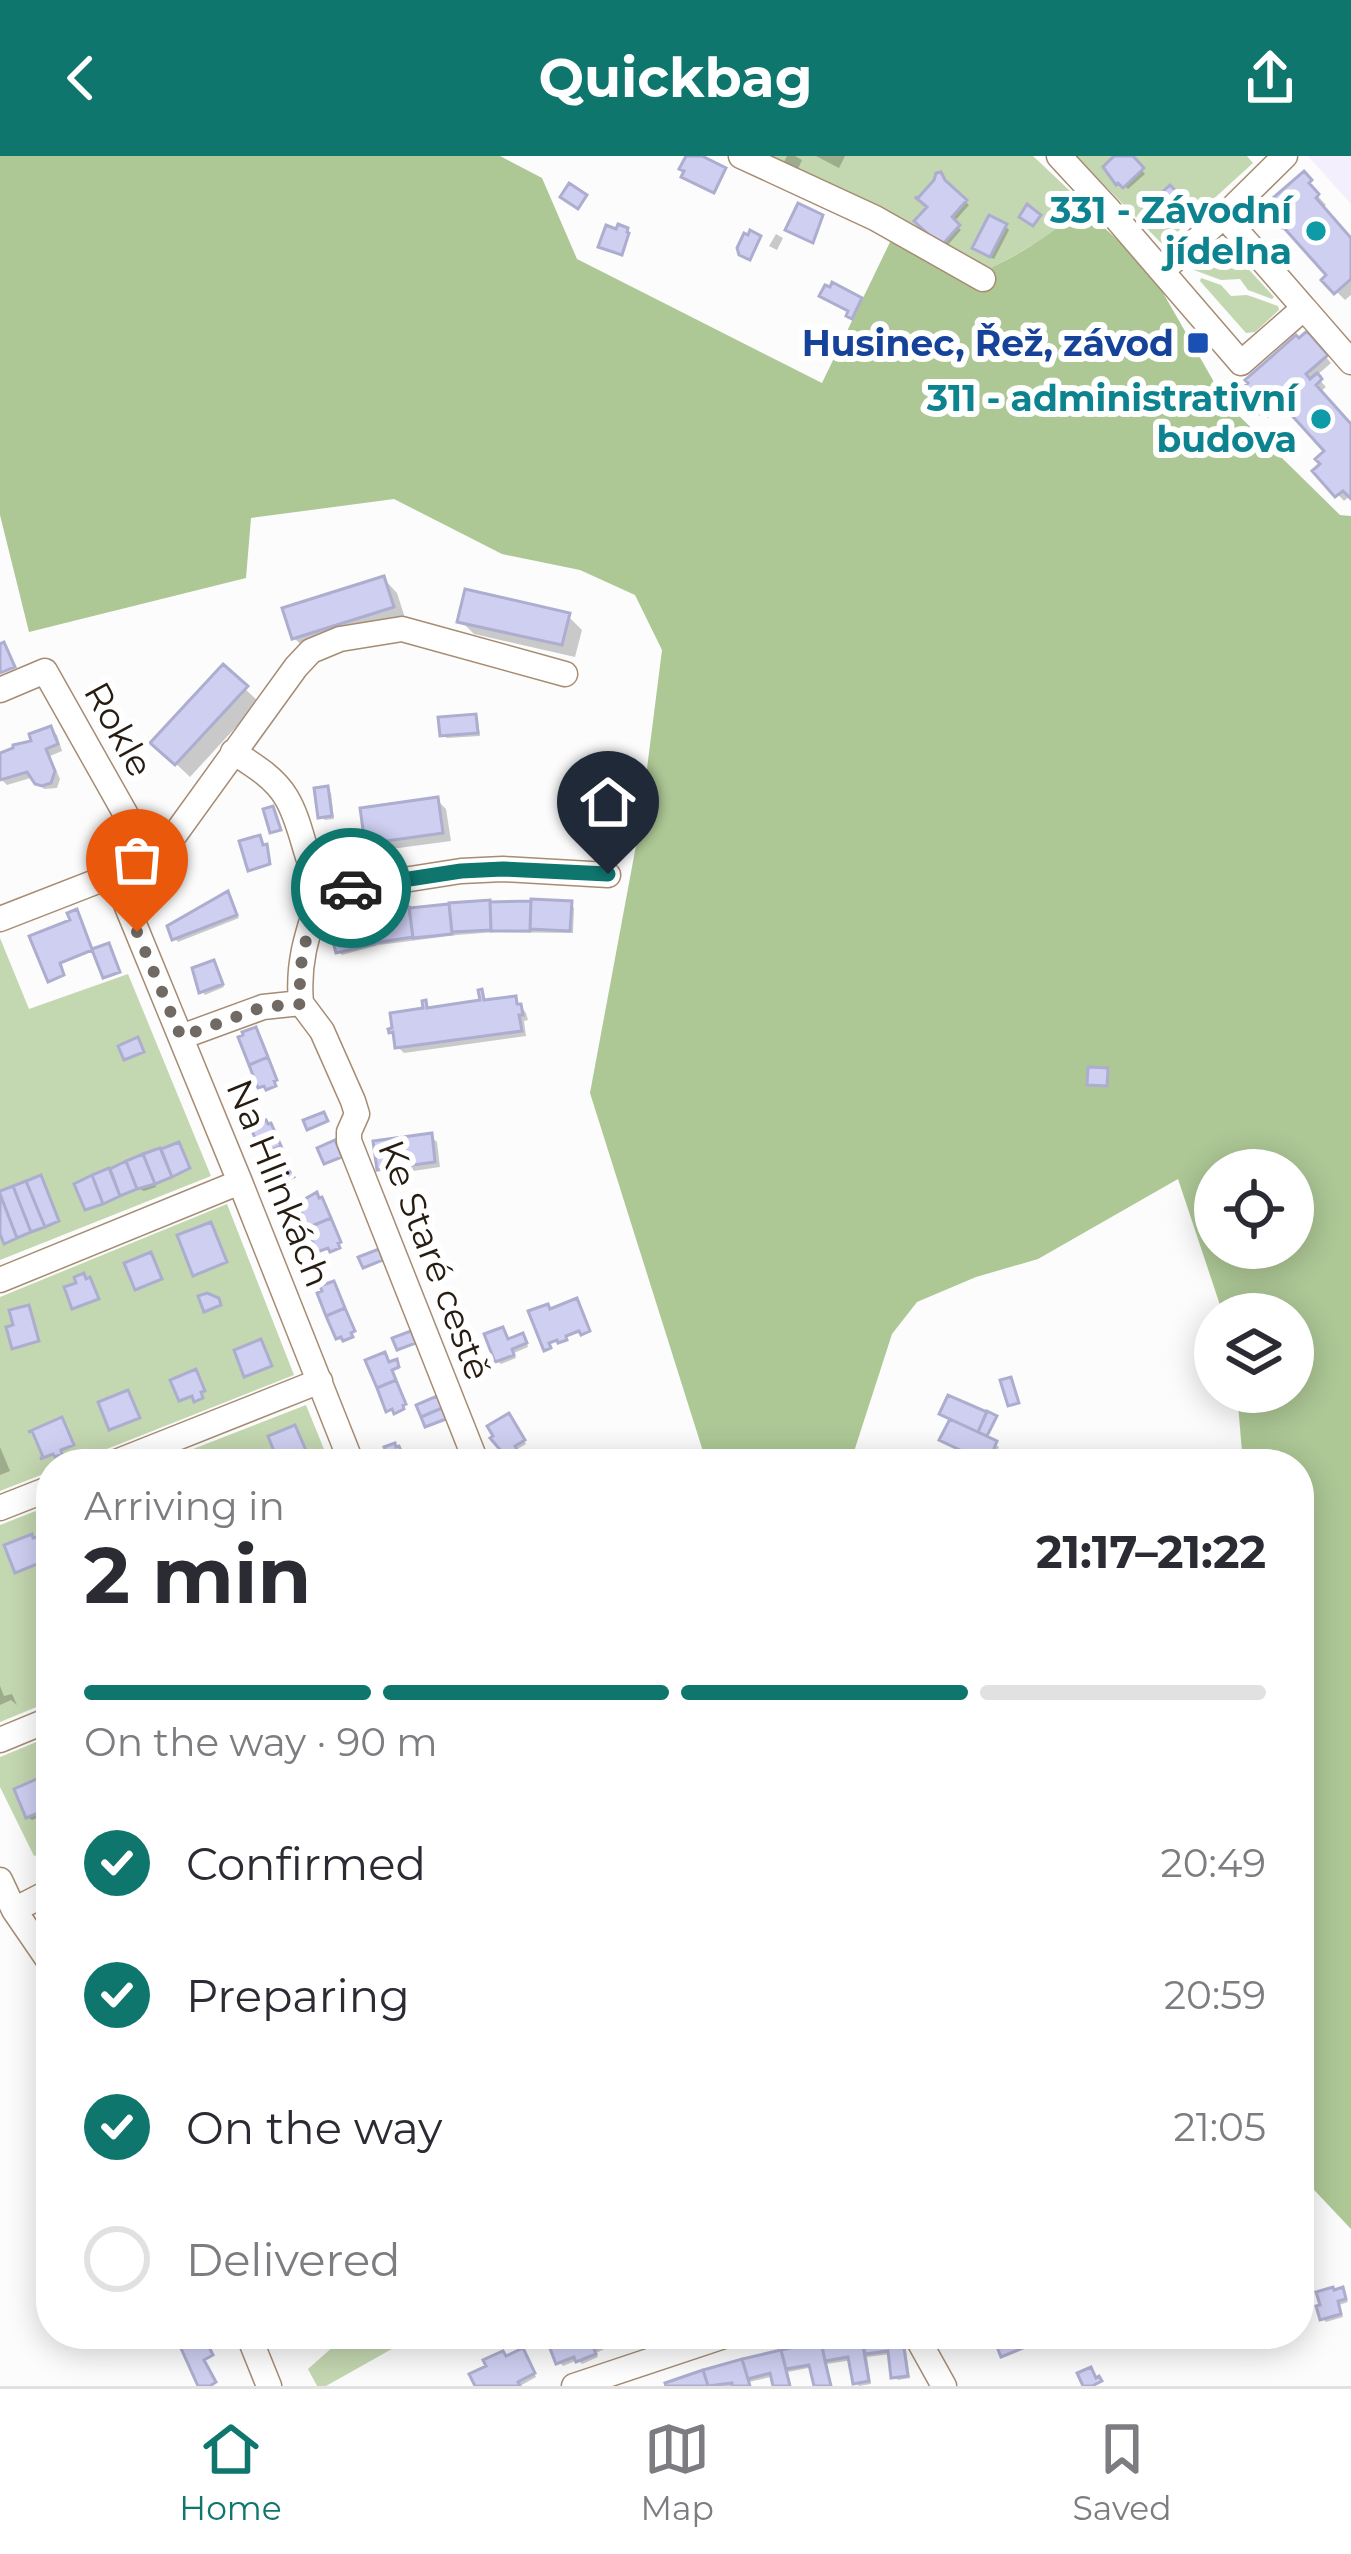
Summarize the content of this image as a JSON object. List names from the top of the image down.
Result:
{
  "streets": {
    "street": ["Rokle", "Na Hlinkách", "Ke Staré cestě"]
  },
  "crossings": [
    ["Rokle", "Na Hlinkách"]
  ],
  "places": {
    "other": ["331 - Závodní jídelna", "311 - administrativní budova"],
    "transit": ["Husinec, Řež, závod"]
  },
  "page": {
    "header": "Quickbag",
    "heading": ["2 min", "Arriving in", "21:17–21:22"],
    "bar": "On the way · 90 m",
    "list": [
      ["Confirmed", "20:49"],
      ["Preparing", "20:59"],
      ["On the way", "21:05"],
      "Delivered"
    ],
    "tabs": ["Home", "Map", "Saved"]
  }
}
